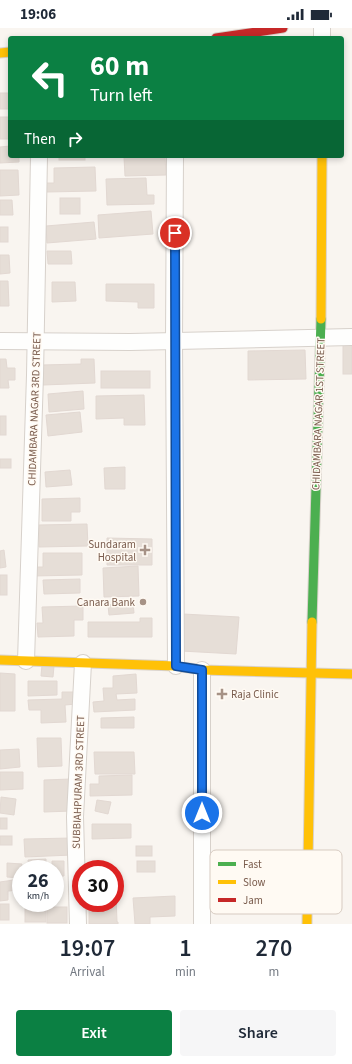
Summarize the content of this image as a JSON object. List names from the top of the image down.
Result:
{
  "streets": {
    "street": ["CHIDAMBARA NAGAR 3RD STREET", "CHIDAMBARA NAGAR 1ST STREET", "SUBBIAHPURAM 3RD STREET"]
  },
  "places": {
    "health": ["Sundaram Hospital", "Raja Clinic"],
    "other": ["Canara Bank"]
  },
  "legend": ["Fast", "Slow", "Jam"],
  "page": {
    "status": "19:06",
    "turn": ["60 m", "Turn left"],
    "then": "Then",
    "speed": "26 km/h",
    "limit": "30",
    "eta": [
      "19:07",
      "Arrival",
      "1",
      "min",
      "270",
      "m"
    ],
    "buttons": ["Exit", "Share"]
  }
}
